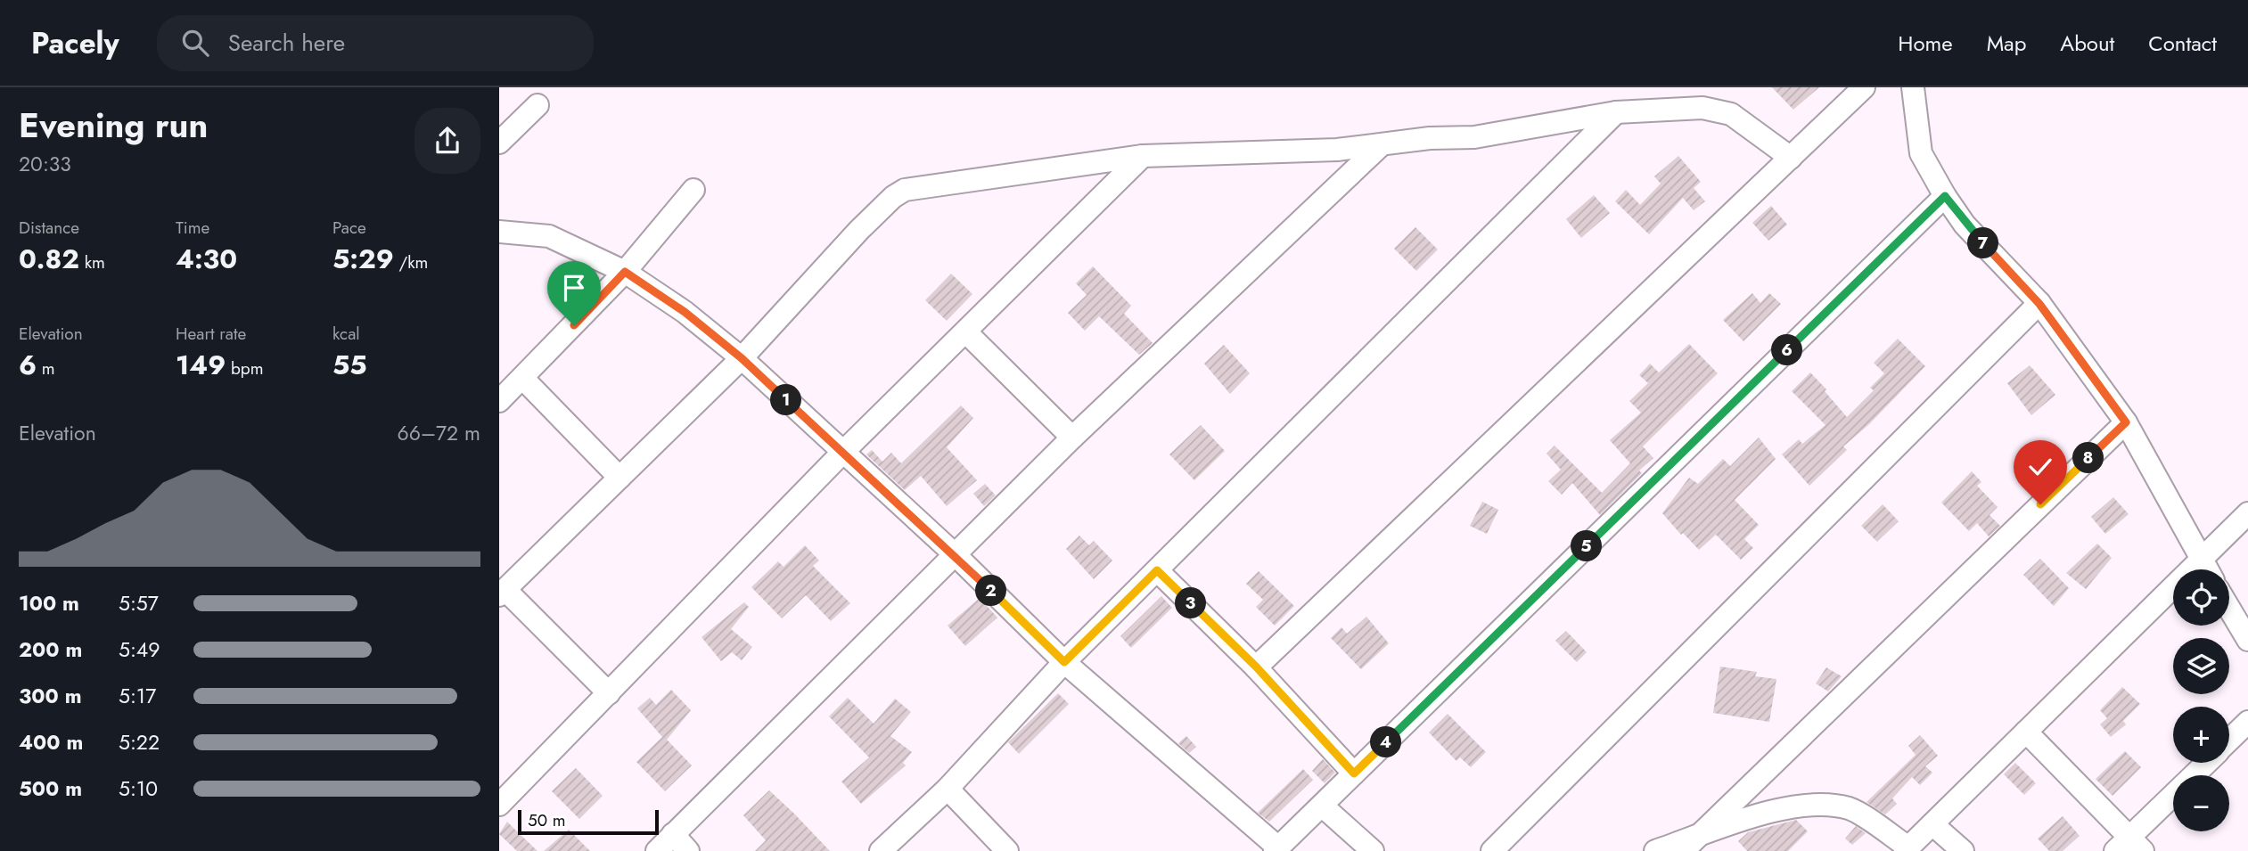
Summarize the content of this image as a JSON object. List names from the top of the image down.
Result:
{
  "scale_bar": "50 m",
  "page": {
    "header": "Pacely",
    "search": "Search here",
    "nav": [
      "Home",
      "Map",
      "About",
      "Contact"
    ],
    "heading": ["Evening run", "20:33"],
    "stats": [
      ["Distance", "0.82 km"],
      ["Time", "4:30"],
      ["Pace", "5:29 /km"],
      ["Elevation", "6 m"],
      ["Heart rate", "149 bpm"],
      ["kcal", "55"]
    ],
    "pins": [
      "7",
      "6",
      "1",
      "8",
      "5",
      "2",
      "3",
      "4"
    ],
    "chart": ["Elevation", "66–72 m"],
    "map_buttons": ["+", "−"],
    "list": [
      {
        "name": "100 m",
        "note": "5:57"
      },
      {
        "name": "200 m",
        "note": "5:49"
      },
      {
        "name": "300 m",
        "note": "5:17"
      },
      {
        "name": "400 m",
        "note": "5:22"
      },
      {
        "name": "500 m",
        "note": "5:10"
      }
    ],
    "scale": "50 m"
  }
}
